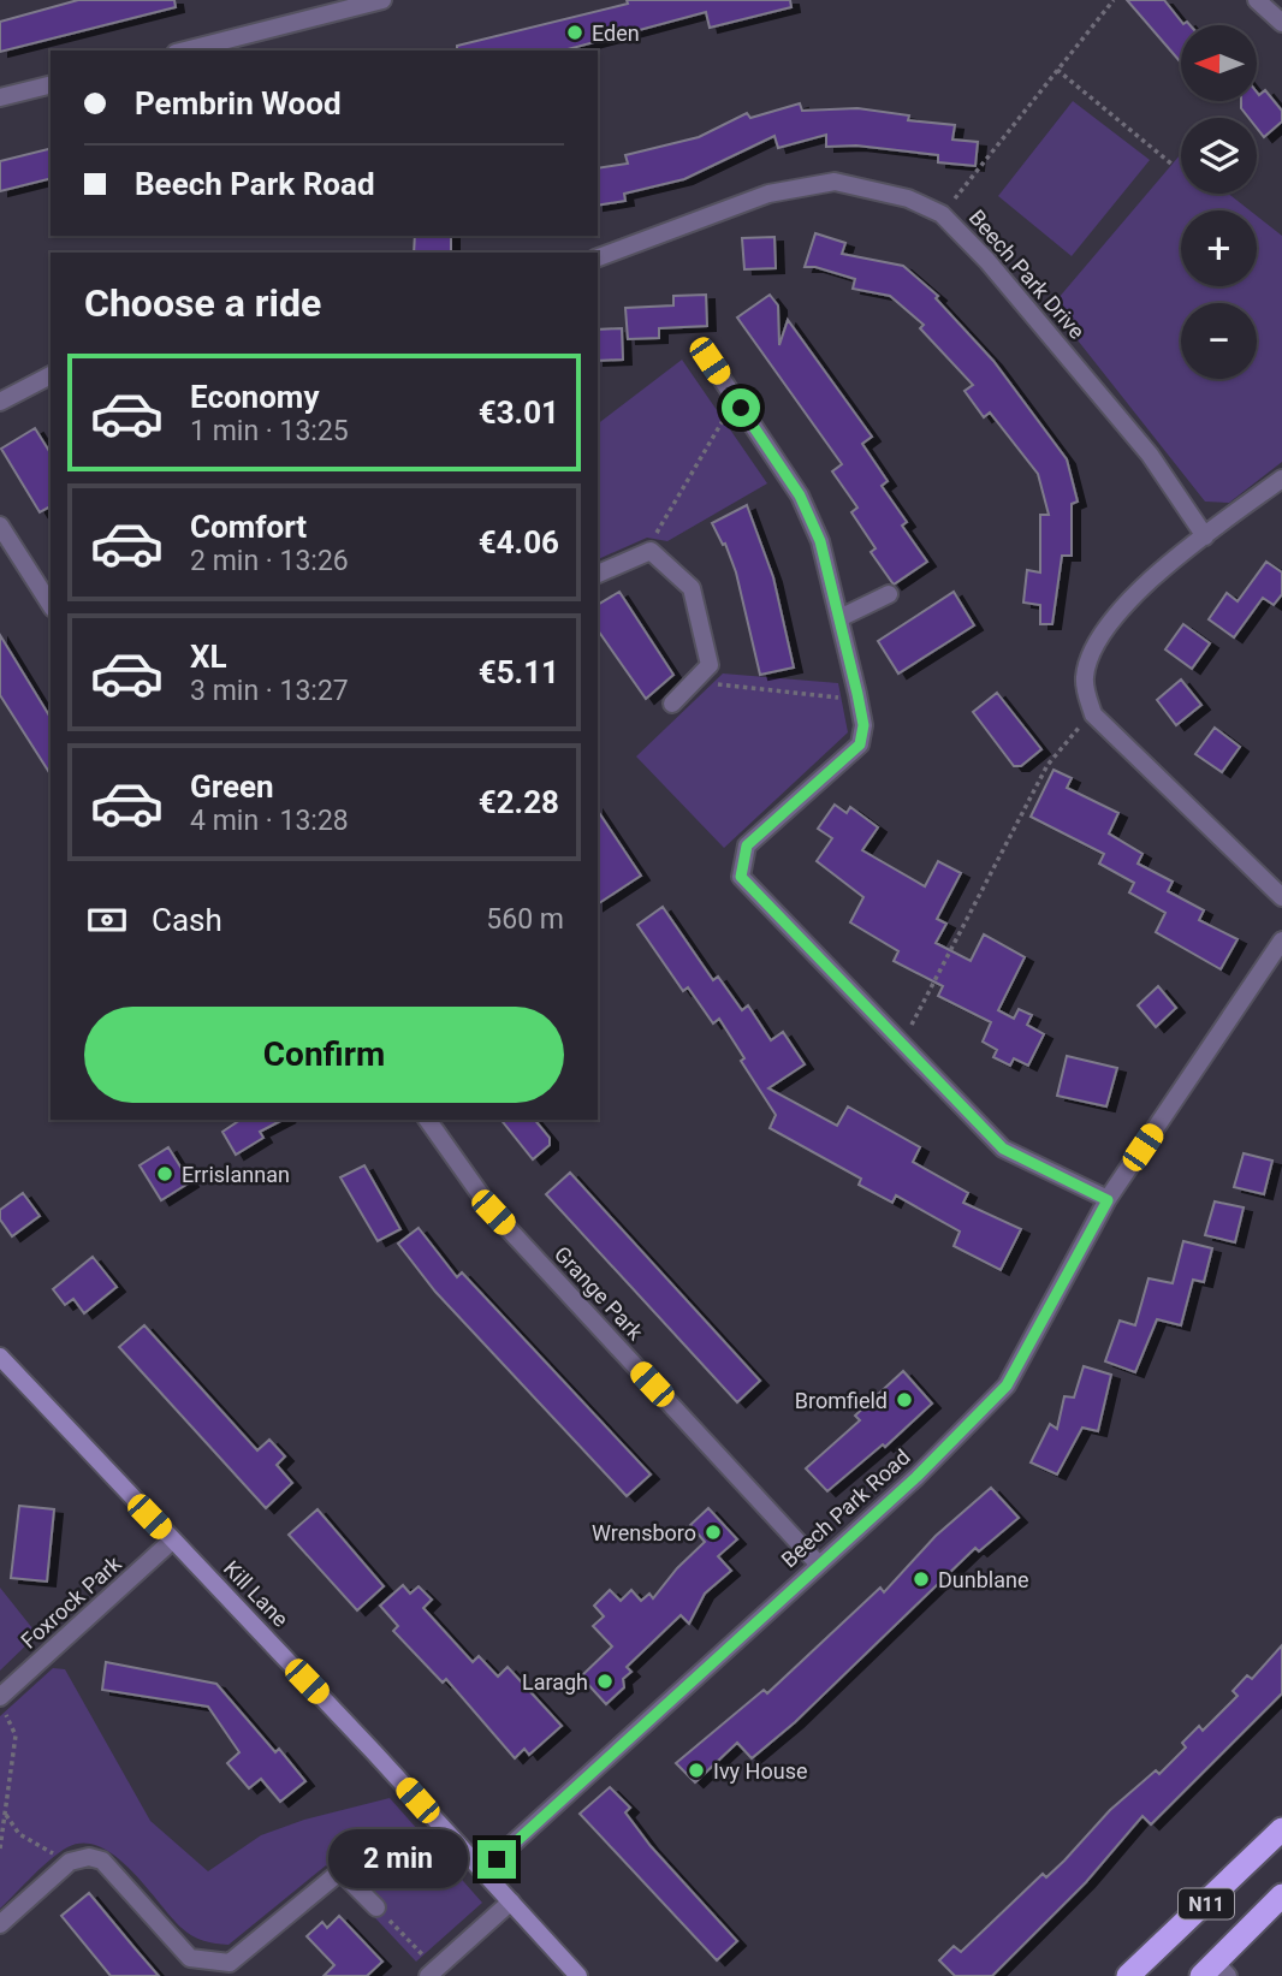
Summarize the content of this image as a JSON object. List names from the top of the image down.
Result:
{
  "streets": {
    "highway": ["N11"],
    "main road": ["Kill Lane"],
    "street": [
      "Beech Park Drive",
      "Grange Park",
      "Beech Park Road",
      "Foxrock Park"
    ]
  },
  "crossings": [
    ["Grange Park", "Beech Park Road"],
    ["Beech Park Road", "Kill Lane"],
    ["Kill Lane", "Foxrock Park"]
  ],
  "places": [
    "Eden",
    "Errislannan",
    "Bromfield",
    "Wrensboro",
    "Dunblane",
    "Laragh",
    "Ivy House"
  ],
  "north": "left",
  "page": {
    "map_buttons": ["+", "−"],
    "banner": ["Pembrin Wood", "Beech Park Road"],
    "heading": "Choose a ride",
    "list": [
      {
        "name": "Economy",
        "note": "1 min · 13:25",
        "value": "€3.01"
      },
      {
        "name": "Comfort",
        "note": "2 min · 13:26",
        "value": "€4.06"
      },
      {
        "name": "XL",
        "note": "3 min · 13:27",
        "value": "€5.11"
      },
      {
        "name": "Green",
        "note": "4 min · 13:28",
        "value": "€2.28"
      }
    ],
    "pay": ["Cash", "560 m"],
    "buttons": "Confirm",
    "bubble": "2 min"
  }
}
